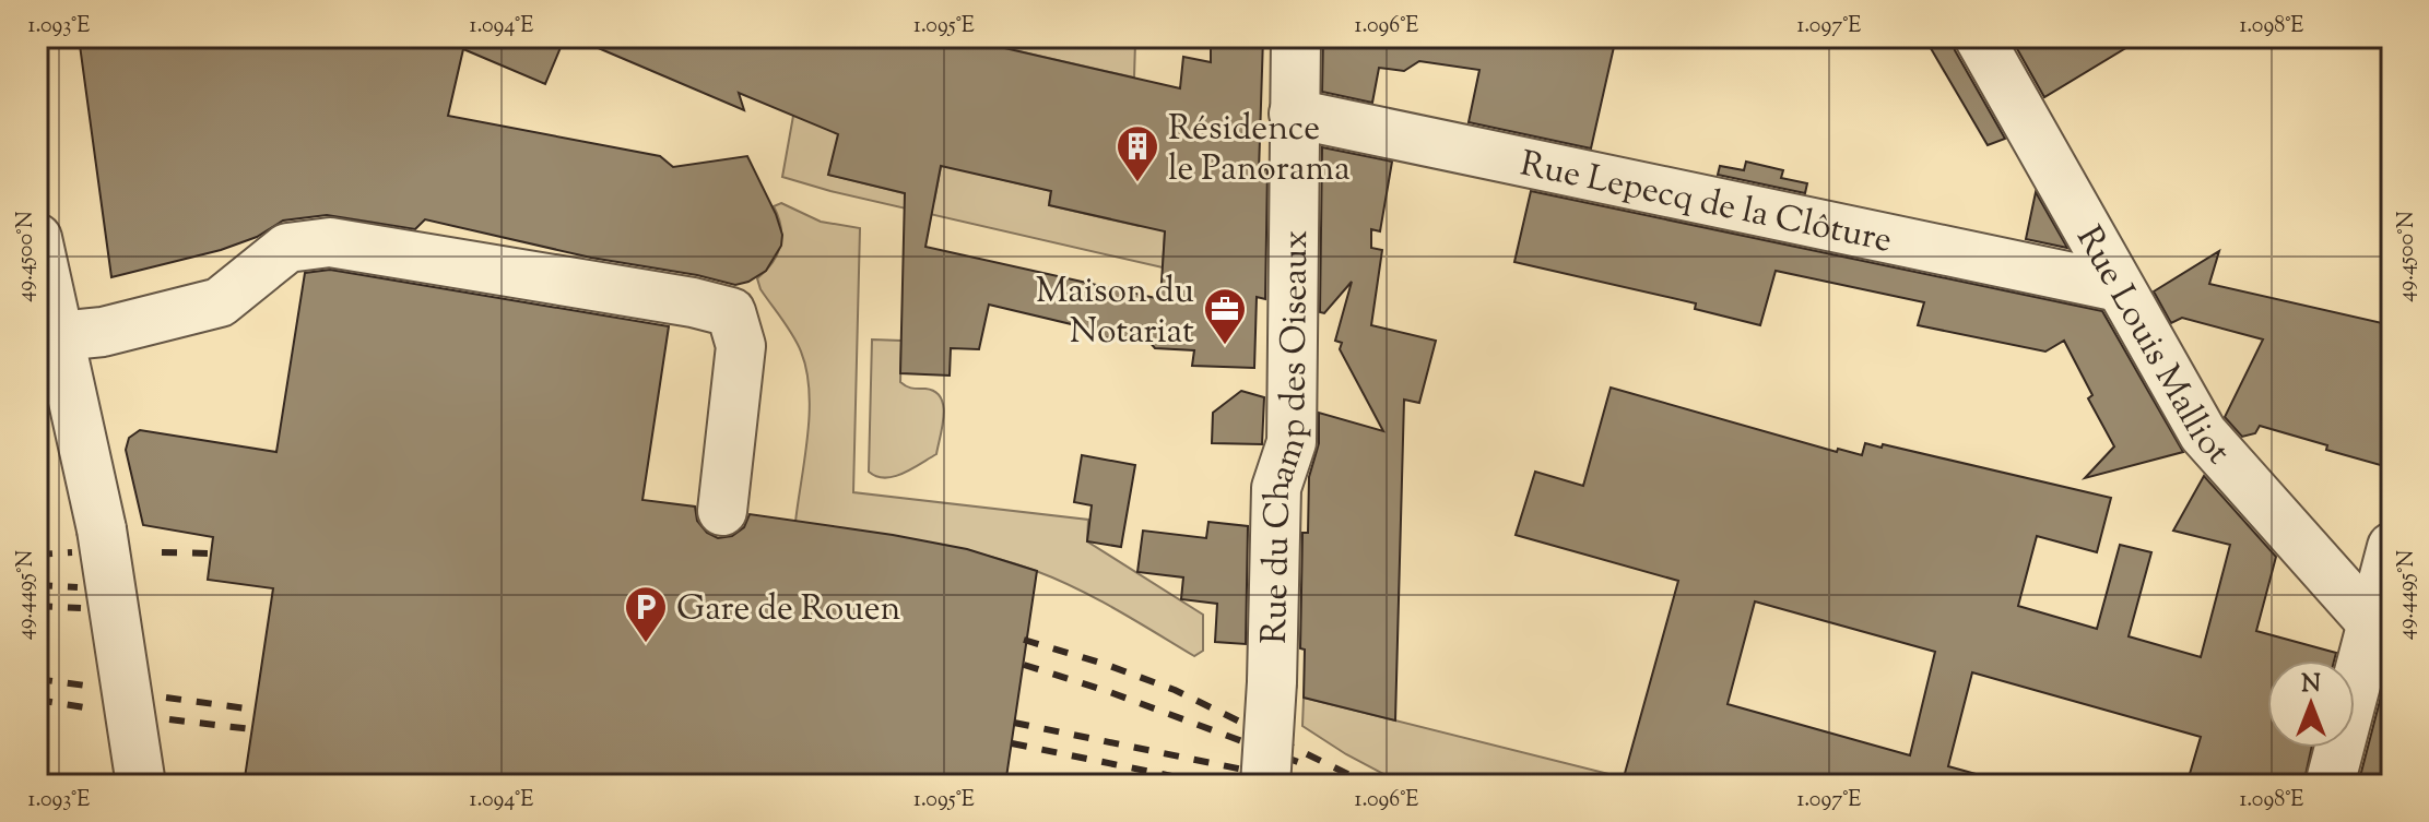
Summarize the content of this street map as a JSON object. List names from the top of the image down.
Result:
{
  "streets": {
    "street": ["Rue Lepecq de la Clôture", "Rue Louis Malliot", "Rue du Champ des Oiseaux"]
  },
  "crossings": [
    ["Rue Lepecq de la Clôture", "Rue Louis Malliot"],
    ["Rue Lepecq de la Clôture", "Rue du Champ des Oiseaux"]
  ],
  "places": {
    "building": ["Résidence le Panorama"],
    "office": ["Maison du Notariat"],
    "parking": ["Gare de Rouen"]
  },
  "north": "top",
  "coordinates": [
    "1.093°E",
    "1.094°E",
    "1.095°E",
    "1.096°E",
    "1.097°E",
    "1.098°E",
    "49.4500°N",
    "49.4495°N"
  ]
}
